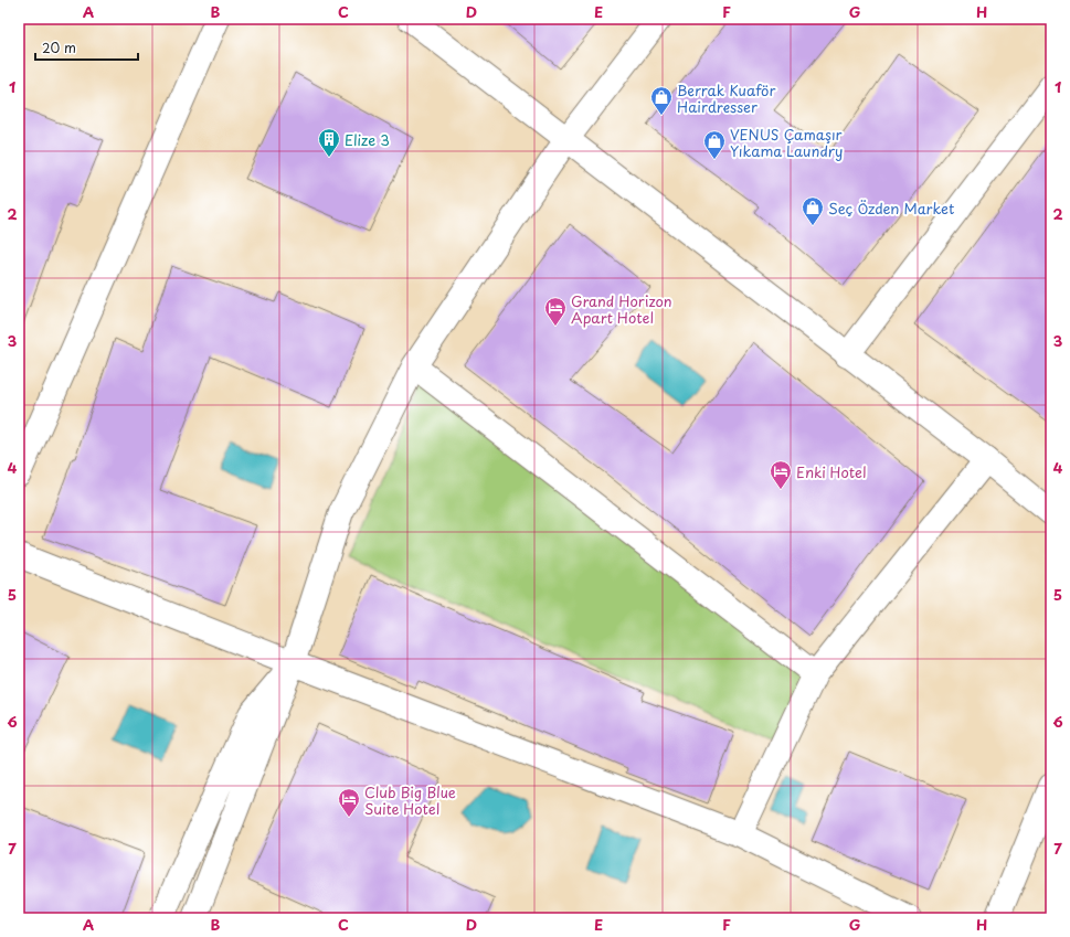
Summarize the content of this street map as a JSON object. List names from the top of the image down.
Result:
{
  "places": {
    "shop": ["Berrak Kuaför Hairdresser", "VENUS Çamaşır Yıkama Laundry", "Seç Özden Market"],
    "building": ["Elize 3"],
    "hotel": ["Grand Horizon Apart Hotel", "Enki Hotel", "Club Big Blue Suite Hotel"]
  },
  "scale_bar": "20 m",
  "grid": {
    "columns": [
      "A",
      "B",
      "C",
      "D",
      "E",
      "F",
      "G",
      "H"
    ],
    "rows": [
      "1",
      "2",
      "3",
      "4",
      "5",
      "6",
      "7"
    ]
  }
}
